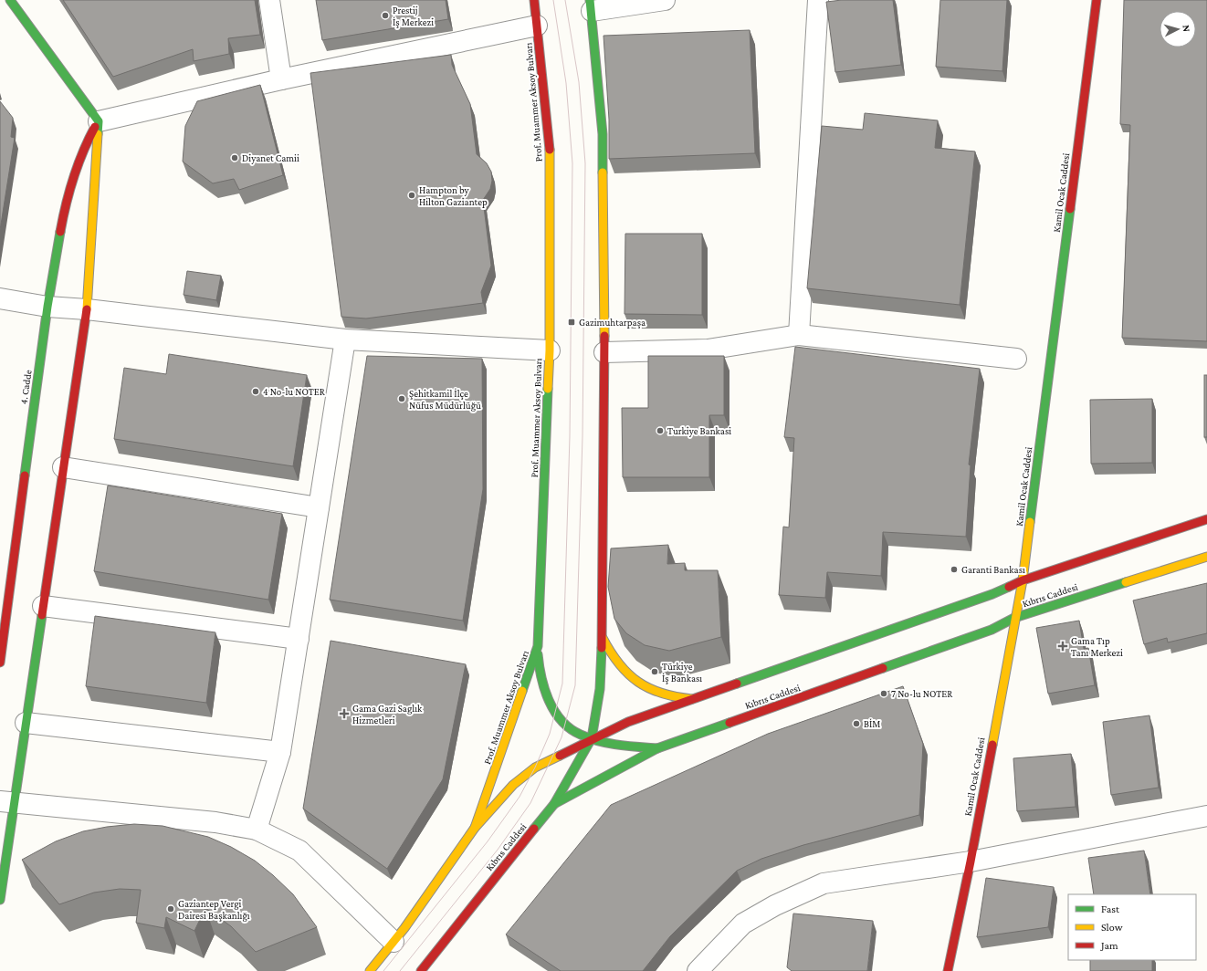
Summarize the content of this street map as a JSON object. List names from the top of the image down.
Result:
{
  "streets": {
    "main road": [
      "Prof. Muammer Aksoy Bulvarı",
      "Kamil Ocak Caddesi",
      "4. Cadde",
      "Kıbrıs Caddesi"
    ]
  },
  "crossings": [
    ["Kamil Ocak Caddesi", "Kıbrıs Caddesi"]
  ],
  "places": {
    "other": [
      "Prestij İş Merkezi",
      "Diyanet Camii",
      "Hampton by Hilton Gaziantep",
      "4 No-lu NOTER",
      "Şehitkamil İlçe Nüfus Müdürlüğü",
      "Turkiye Bankasi",
      "Garanti Bankası",
      "Türkiye İş Bankası",
      "7 No-lu NOTER",
      "BİM",
      "Gaziantep Vergi Dairesi Başkanlığı"
    ],
    "transit": ["Gazimuhtarpaşa"],
    "health": ["Gama Tıp Tanı Merkezi", "Gama Gazi Saglık Hizmetleri"]
  },
  "legend": ["Fast", "Slow", "Jam"],
  "north": "right"
}
